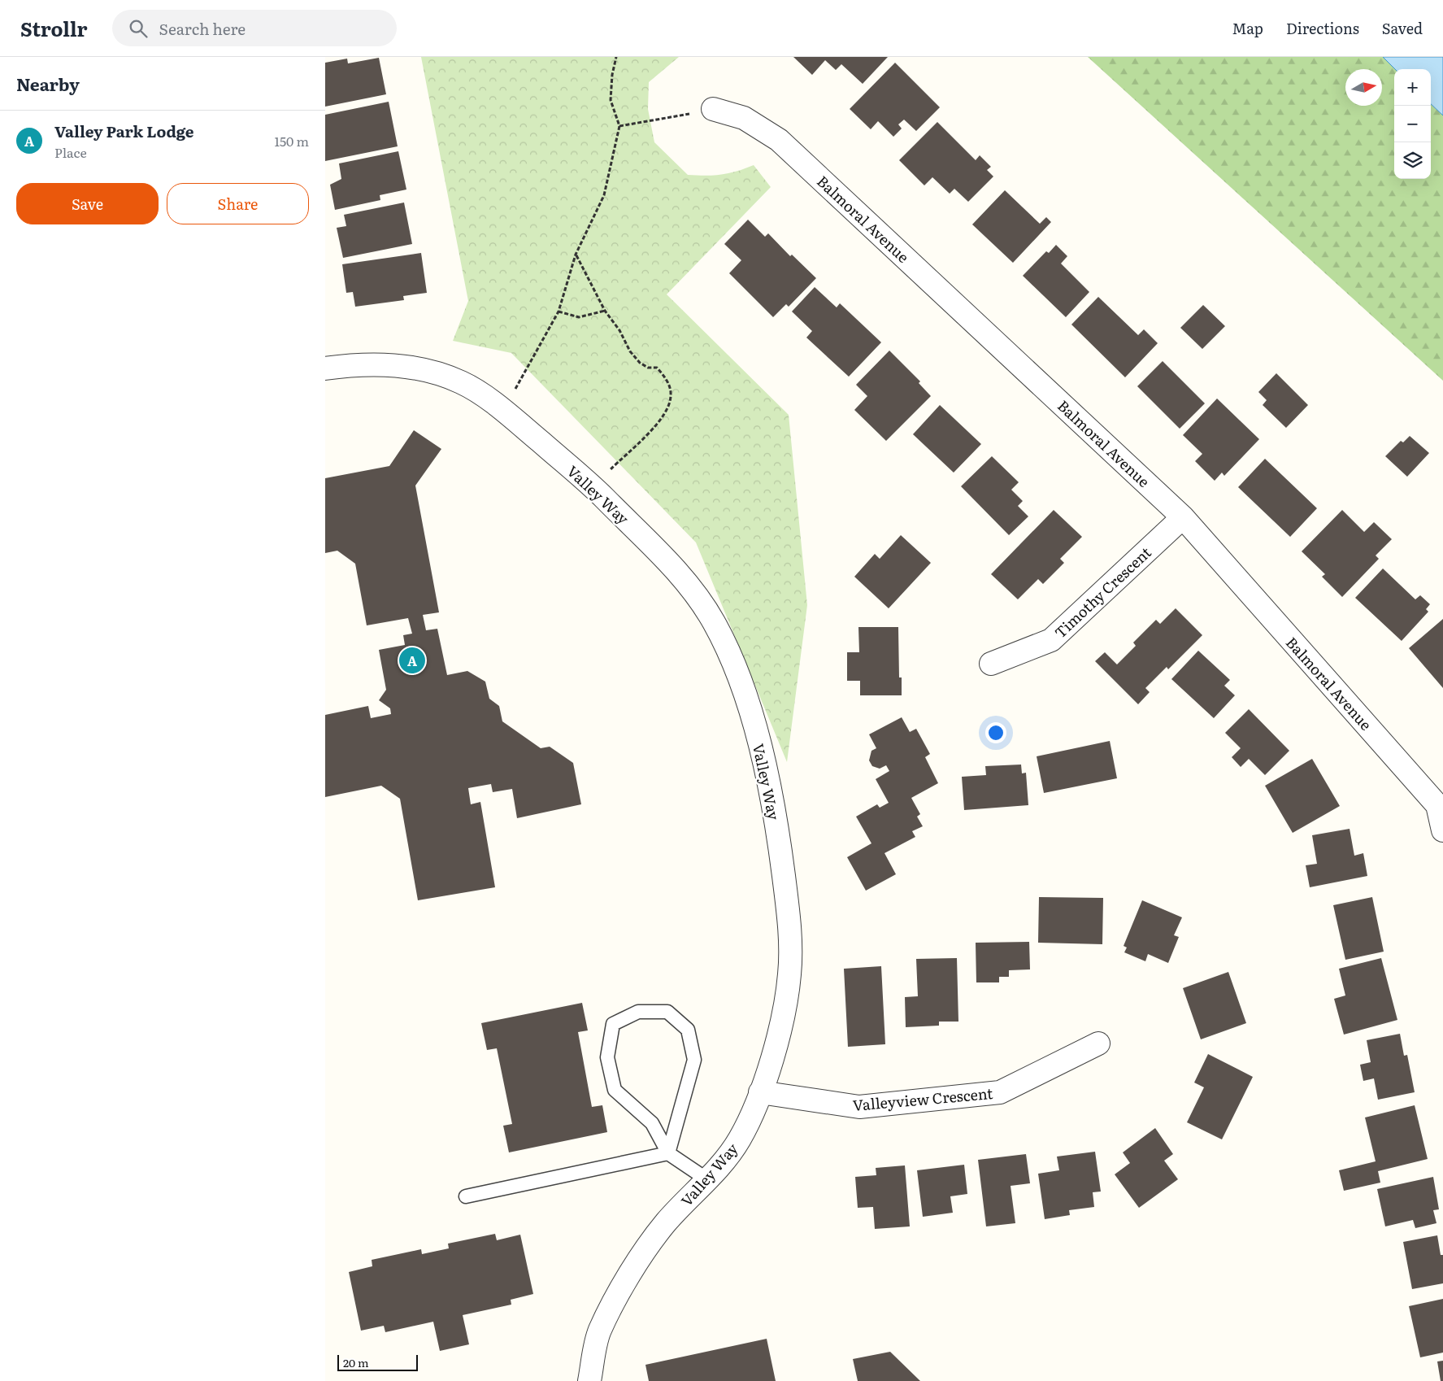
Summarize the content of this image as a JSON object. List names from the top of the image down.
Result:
{
  "streets": {
    "street": [
      "Balmoral Avenue",
      "Valley Way",
      "Timothy Crescent",
      "Valleyview Crescent"
    ]
  },
  "crossings": [
    ["Balmoral Avenue", "Timothy Crescent"],
    ["Valley Way", "Valleyview Crescent"]
  ],
  "scale_bar": "20 m",
  "north": "right",
  "page": {
    "header": "Strollr",
    "search": "Search here",
    "nav": ["Map", "Directions", "Saved"],
    "heading": "Nearby",
    "map_buttons": ["+", "−"],
    "list": [
      {
        "mark": "A",
        "name": "Valley Park Lodge",
        "note": "Place",
        "value": "150 m"
      }
    ],
    "buttons": ["Save", "Share"],
    "pins": "A",
    "scale": "20 m"
  }
}
